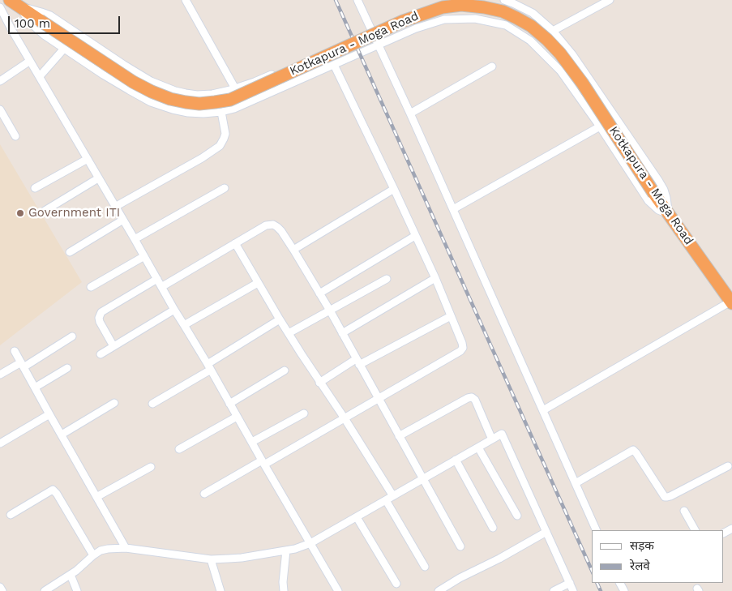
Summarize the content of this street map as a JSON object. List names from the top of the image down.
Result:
{
  "streets": {
    "highway": ["Kotkapura - Moga Road"]
  },
  "places": ["Government ITI"],
  "legend": ["सड़क", "रेलवे"],
  "scale_bar": "100 m"
}
